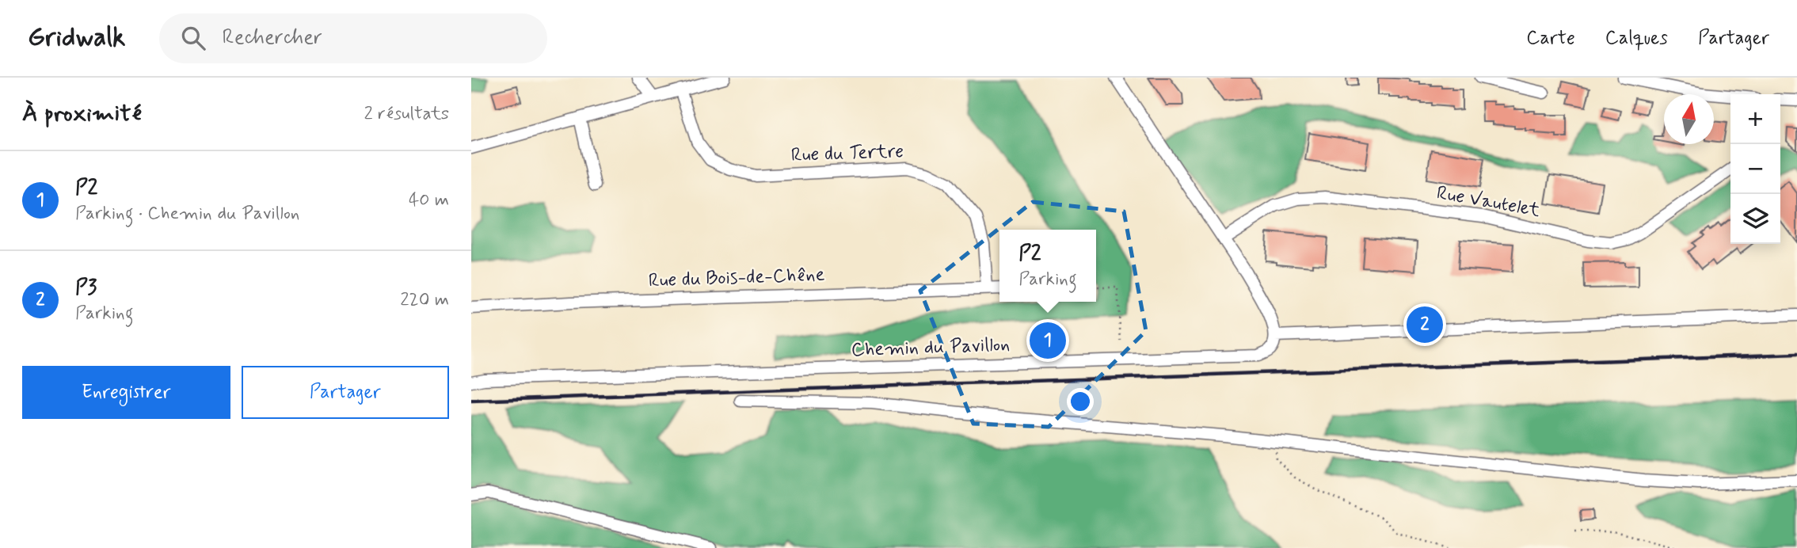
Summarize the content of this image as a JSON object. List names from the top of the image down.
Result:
{
  "streets": {
    "street": [
      "Rue du Tertre",
      "Rue Vautelet",
      "Rue du Bois-de-Chêne",
      "Chemin du Pavillon"
    ]
  },
  "crossings": [
    ["Rue du Tertre", "Rue du Bois-de-Chêne"]
  ],
  "north": "top",
  "page": {
    "header": "Gridwalk",
    "search": "Rechercher",
    "nav": ["Carte", "Calques", "Partager"],
    "heading": ["À proximité", "2 résultats"],
    "map_buttons": ["+", "−"],
    "list": [
      {
        "mark": "1",
        "name": "P2",
        "note": "Parking · Chemin du Pavillon",
        "value": "40 m"
      },
      {
        "mark": "2",
        "name": "P3",
        "note": "Parking",
        "value": "220 m"
      }
    ],
    "popup": ["P2", "Parking"],
    "pins": ["2", "1"],
    "buttons": ["Enregistrer", "Partager"]
  }
}
